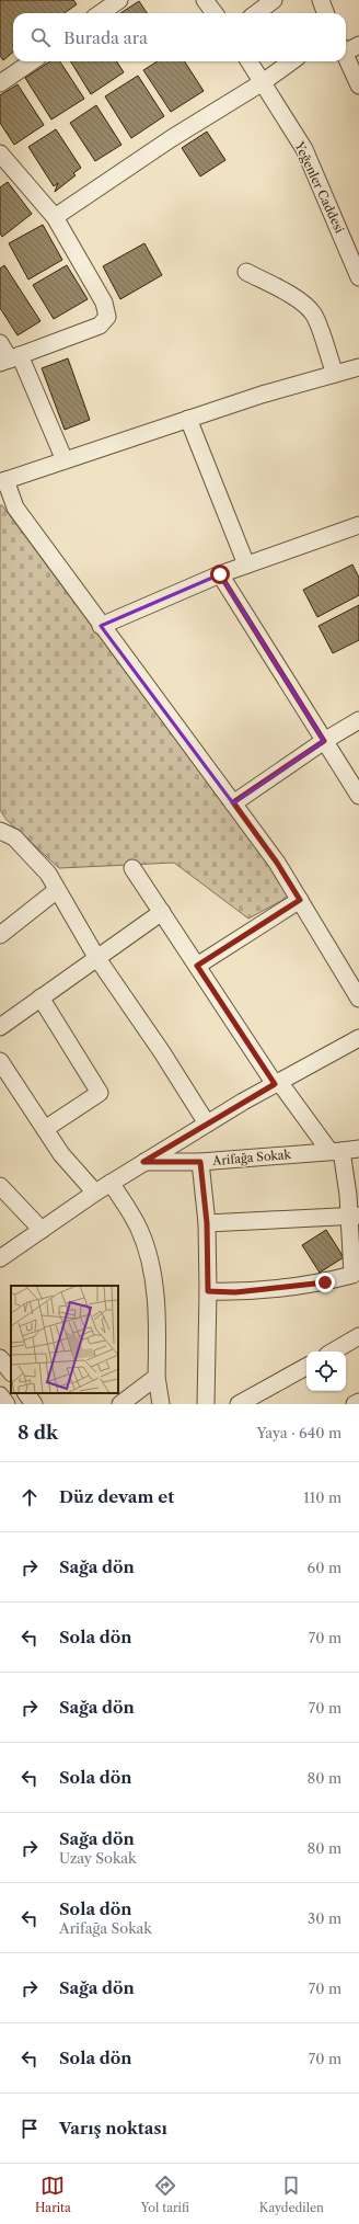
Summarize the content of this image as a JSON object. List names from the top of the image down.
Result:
{
  "streets": {
    "street": ["Yeğenler Caddesi", "Arifağa Sokak"]
  },
  "page": {
    "search": "Burada ara",
    "heading": ["8 dk", "Yaya · 640 m"],
    "list": [
      ["Düz devam et", "110 m"],
      ["Sağa dön", "60 m"],
      ["Sola dön", "70 m"],
      ["Sağa dön", "70 m"],
      ["Sola dön", "80 m"],
      ["Sağa dön", "Uzay Sokak", "80 m"],
      ["Sola dön", "Arifağa Sokak", "30 m"],
      ["Sağa dön", "70 m"],
      ["Sola dön", "70 m"],
      "Varış noktası"
    ],
    "nav": ["Harita", "Yol tarifi", "Kaydedilen"]
  }
}
